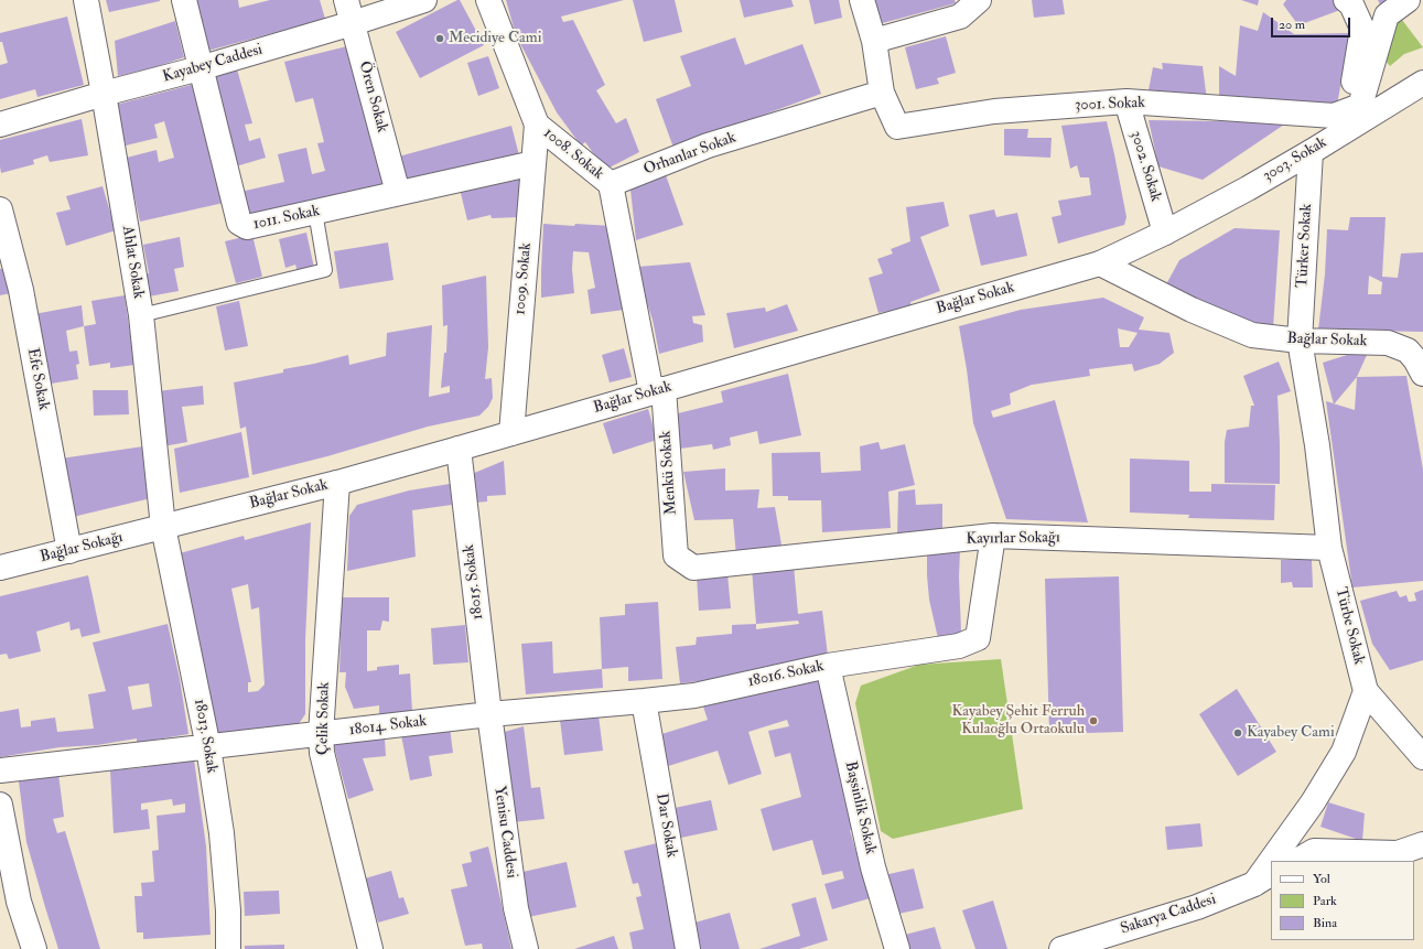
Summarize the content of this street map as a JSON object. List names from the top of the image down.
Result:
{
  "streets": {
    "street": [
      "Kayabey Caddesi",
      "Ören Sokak",
      "3001. Sokak",
      "1008. Sokak",
      "Orhanlar Sokak",
      "3003. Sokak",
      "3002. Sokak",
      "1011. Sokak",
      "Türker Sokak",
      "Ahlat Sokak",
      "1009. Sokak",
      "Bağlar Sokak",
      "Efe Sokak",
      "Menkü Sokak",
      "Kayırlar Sokağı",
      "Bağlar Sokağı",
      "18015. Sokak",
      "Türbe Sokak",
      "18016. Sokak",
      "Çelik Sokak",
      "18014. Sokak",
      "18013. Sokak",
      "Başsinlik Sokak",
      "Dar Sokak",
      "Yenisu Caddesi",
      "Sakarya Caddesi"
    ]
  },
  "crossings": [
    ["Kayabey Caddesi", "Ören Sokak"],
    ["Kayabey Caddesi", "1011. Sokak"],
    ["Kayabey Caddesi", "Ahlat Sokak"],
    ["Ören Sokak", "1011. Sokak"],
    ["3001. Sokak", "Orhanlar Sokak"],
    ["3001. Sokak", "3002. Sokak"],
    ["1008. Sokak", "Orhanlar Sokak"],
    ["1008. Sokak", "1009. Sokak"],
    ["3003. Sokak", "3002. Sokak"],
    ["3003. Sokak", "Türker Sokak"],
    ["3003. Sokak", "Bağlar Sokak"],
    ["3002. Sokak", "Bağlar Sokak"],
    ["1011. Sokak", "1009. Sokak"],
    ["Türker Sokak", "Bağlar Sokak"],
    ["Türker Sokak", "Türbe Sokak"],
    ["Ahlat Sokak", "Bağlar Sokak"],
    ["Ahlat Sokak", "Bağlar Sokağı"],
    ["Ahlat Sokak", "18013. Sokak"],
    ["1009. Sokak", "Bağlar Sokak"],
    ["Bağlar Sokak", "Menkü Sokak"],
    ["Bağlar Sokak", "Bağlar Sokağı"],
    ["Bağlar Sokak", "18015. Sokak"],
    ["Bağlar Sokak", "Türbe Sokak"],
    ["Bağlar Sokak", "Çelik Sokak"],
    ["Bağlar Sokak", "18013. Sokak"],
    ["Efe Sokak", "Bağlar Sokağı"],
    ["Menkü Sokak", "Kayırlar Sokağı"],
    ["Kayırlar Sokağı", "Türbe Sokak"],
    ["Kayırlar Sokağı", "18016. Sokak"],
    ["Bağlar Sokağı", "18013. Sokak"],
    ["18015. Sokak", "18016. Sokak"],
    ["18015. Sokak", "18014. Sokak"],
    ["18015. Sokak", "Yenisu Caddesi"],
    ["18016. Sokak", "18014. Sokak"],
    ["18016. Sokak", "Başsinlik Sokak"],
    ["18016. Sokak", "Dar Sokak"],
    ["18016. Sokak", "Yenisu Caddesi"],
    ["Çelik Sokak", "18014. Sokak"],
    ["18014. Sokak", "18013. Sokak"],
    ["18014. Sokak", "Yenisu Caddesi"]
  ],
  "places": ["Mecidiye Cami", "Kayabey Şehit Ferruh Kulaoğlu Ortaokulu", "Kayabey Cami"],
  "legend": ["Yol", "Park", "Bina"],
  "scale_bar": "20 m"
}
